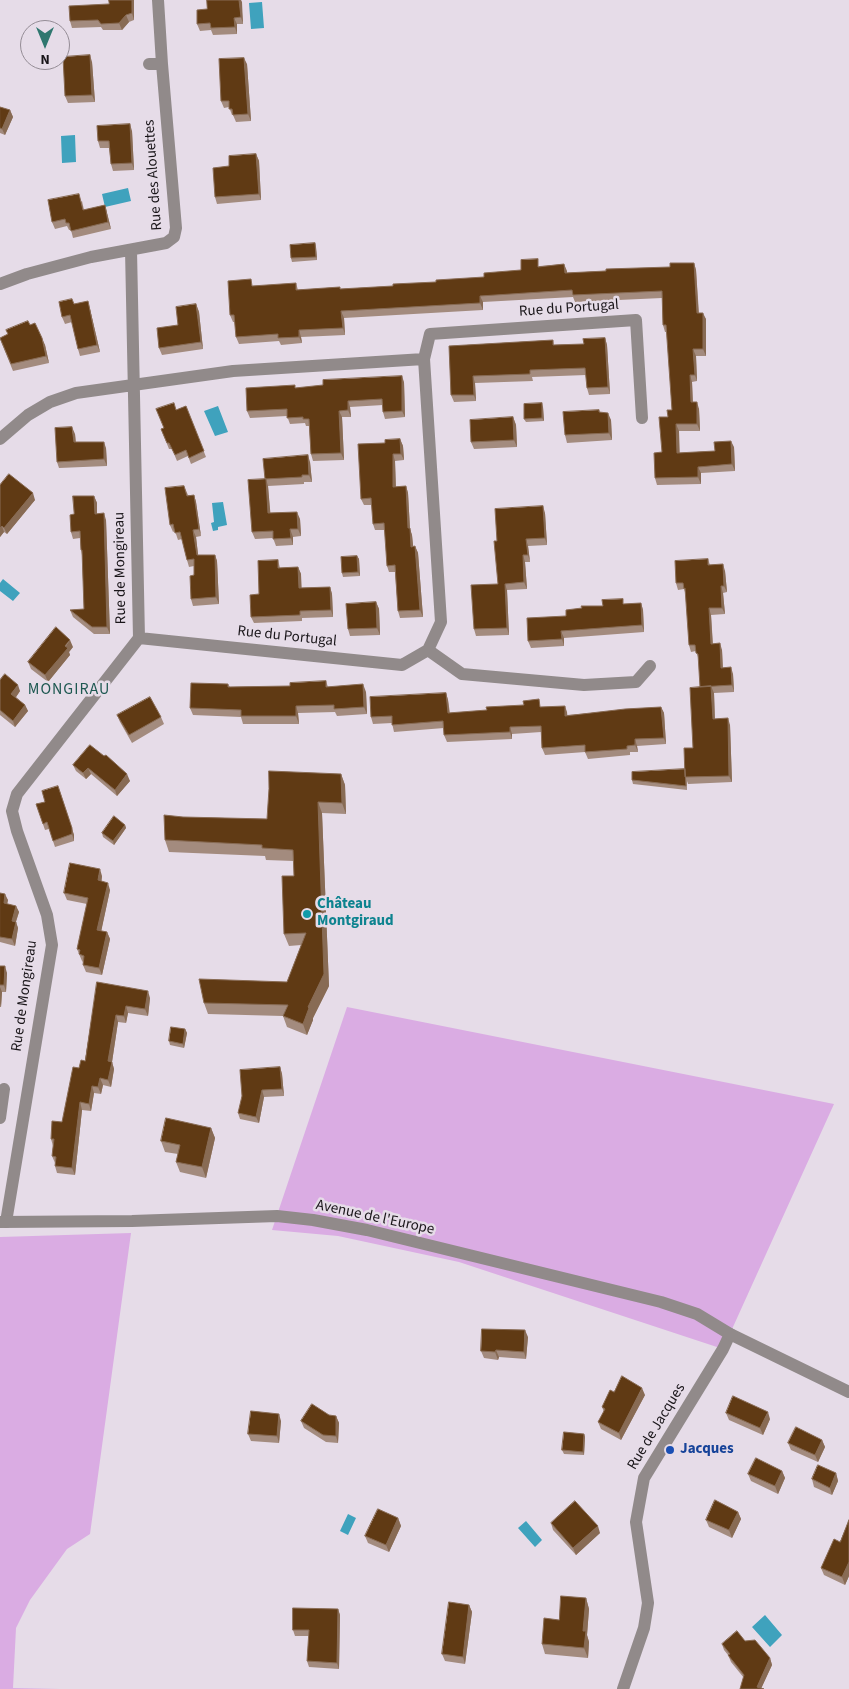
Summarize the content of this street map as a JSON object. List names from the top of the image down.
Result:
{
  "streets": {
    "street": [
      "Rue des Alouettes",
      "Rue du Portugal",
      "Rue de Mongireau",
      "Avenue de l'Europe",
      "Rue de Jacques"
    ]
  },
  "crossings": [
    ["Rue des Alouettes", "Rue de Mongireau"],
    ["Rue du Portugal", "Rue de Mongireau"],
    ["Rue de Mongireau", "Avenue de l'Europe"],
    ["Avenue de l'Europe", "Rue de Jacques"]
  ],
  "districts": ["MONGIRAU"],
  "places": ["Château Montgiraud", "Jacques"],
  "north": "bottom"
}
